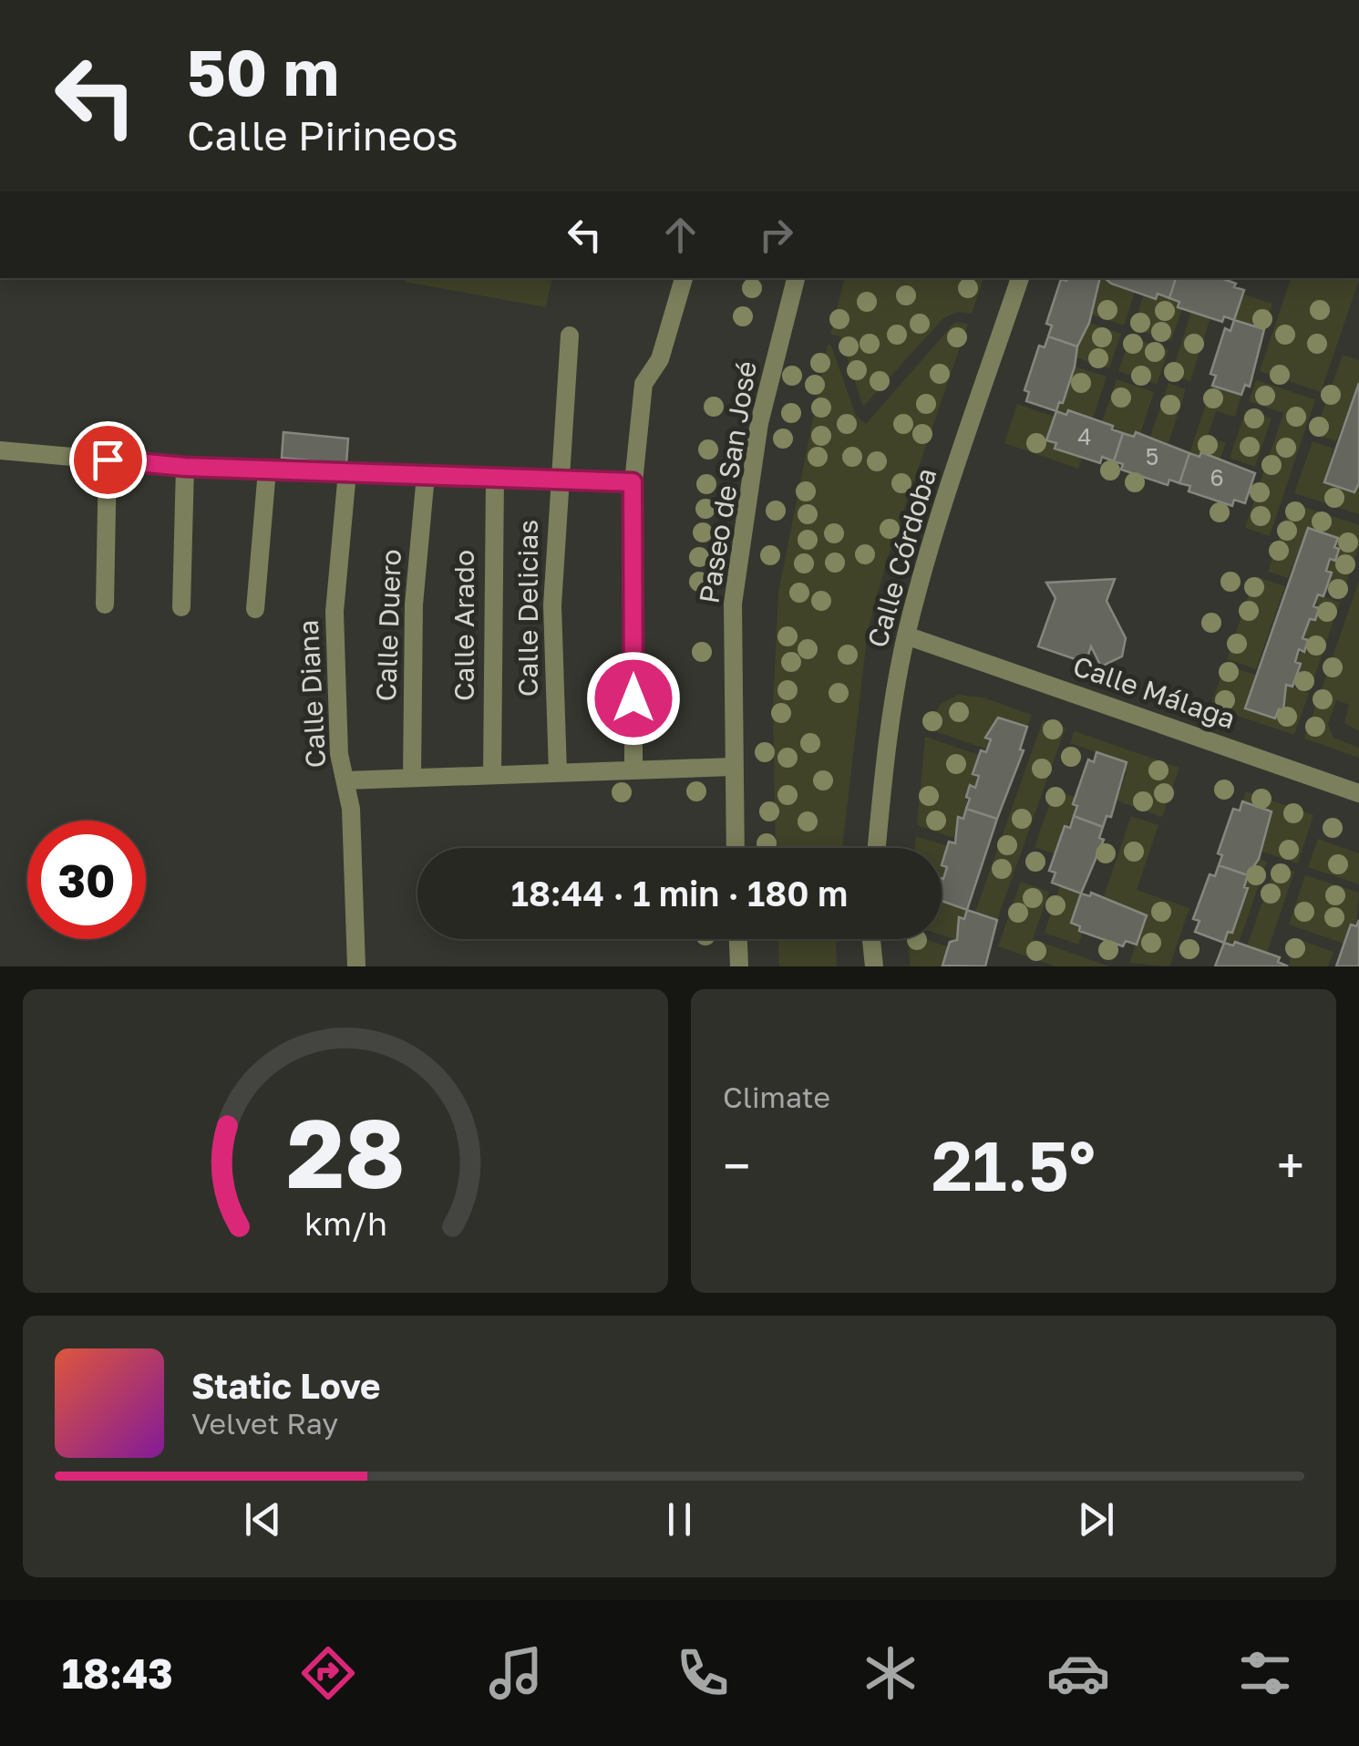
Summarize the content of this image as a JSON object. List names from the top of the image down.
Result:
{
  "streets": {
    "street": [
      "Paseo de San José",
      "Calle Córdoba",
      "Calle Delicias",
      "Calle Duero",
      "Calle Arado",
      "Calle Málaga",
      "Calle Diana"
    ]
  },
  "crossings": [
    ["Calle Córdoba", "Calle Málaga"]
  ],
  "house_numbers": ["4", "5", "6"],
  "page": {
    "turn": ["50 m", "Calle Pirineos"],
    "limit": "30",
    "trip": "18:44 · 1 min · 180 m",
    "tile": "Climate",
    "heat": ["−", "21.5°", "+"],
    "song": ["Static Love", "Velvet Ray"],
    "tabs": "18:43",
    "gauge": ["28", "km/h"]
  }
}
